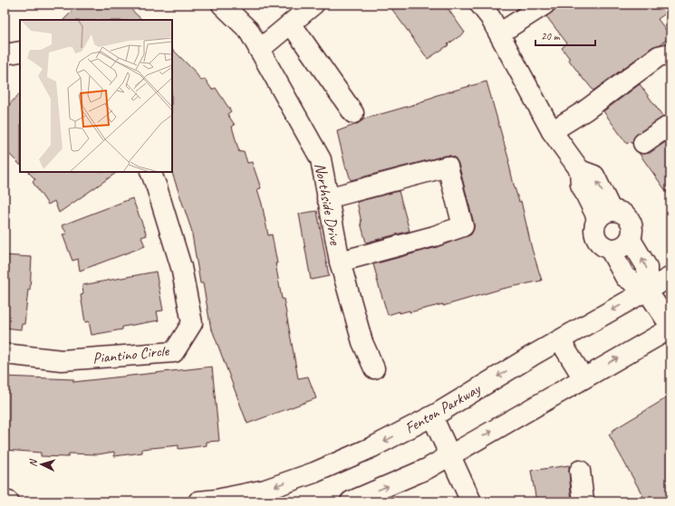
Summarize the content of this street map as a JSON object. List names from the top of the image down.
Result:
{
  "streets": {
    "street": ["Northside Drive", "Piantino Circle", "Fenton Parkway"]
  },
  "scale_bar": "20 m",
  "north": "left"
}
